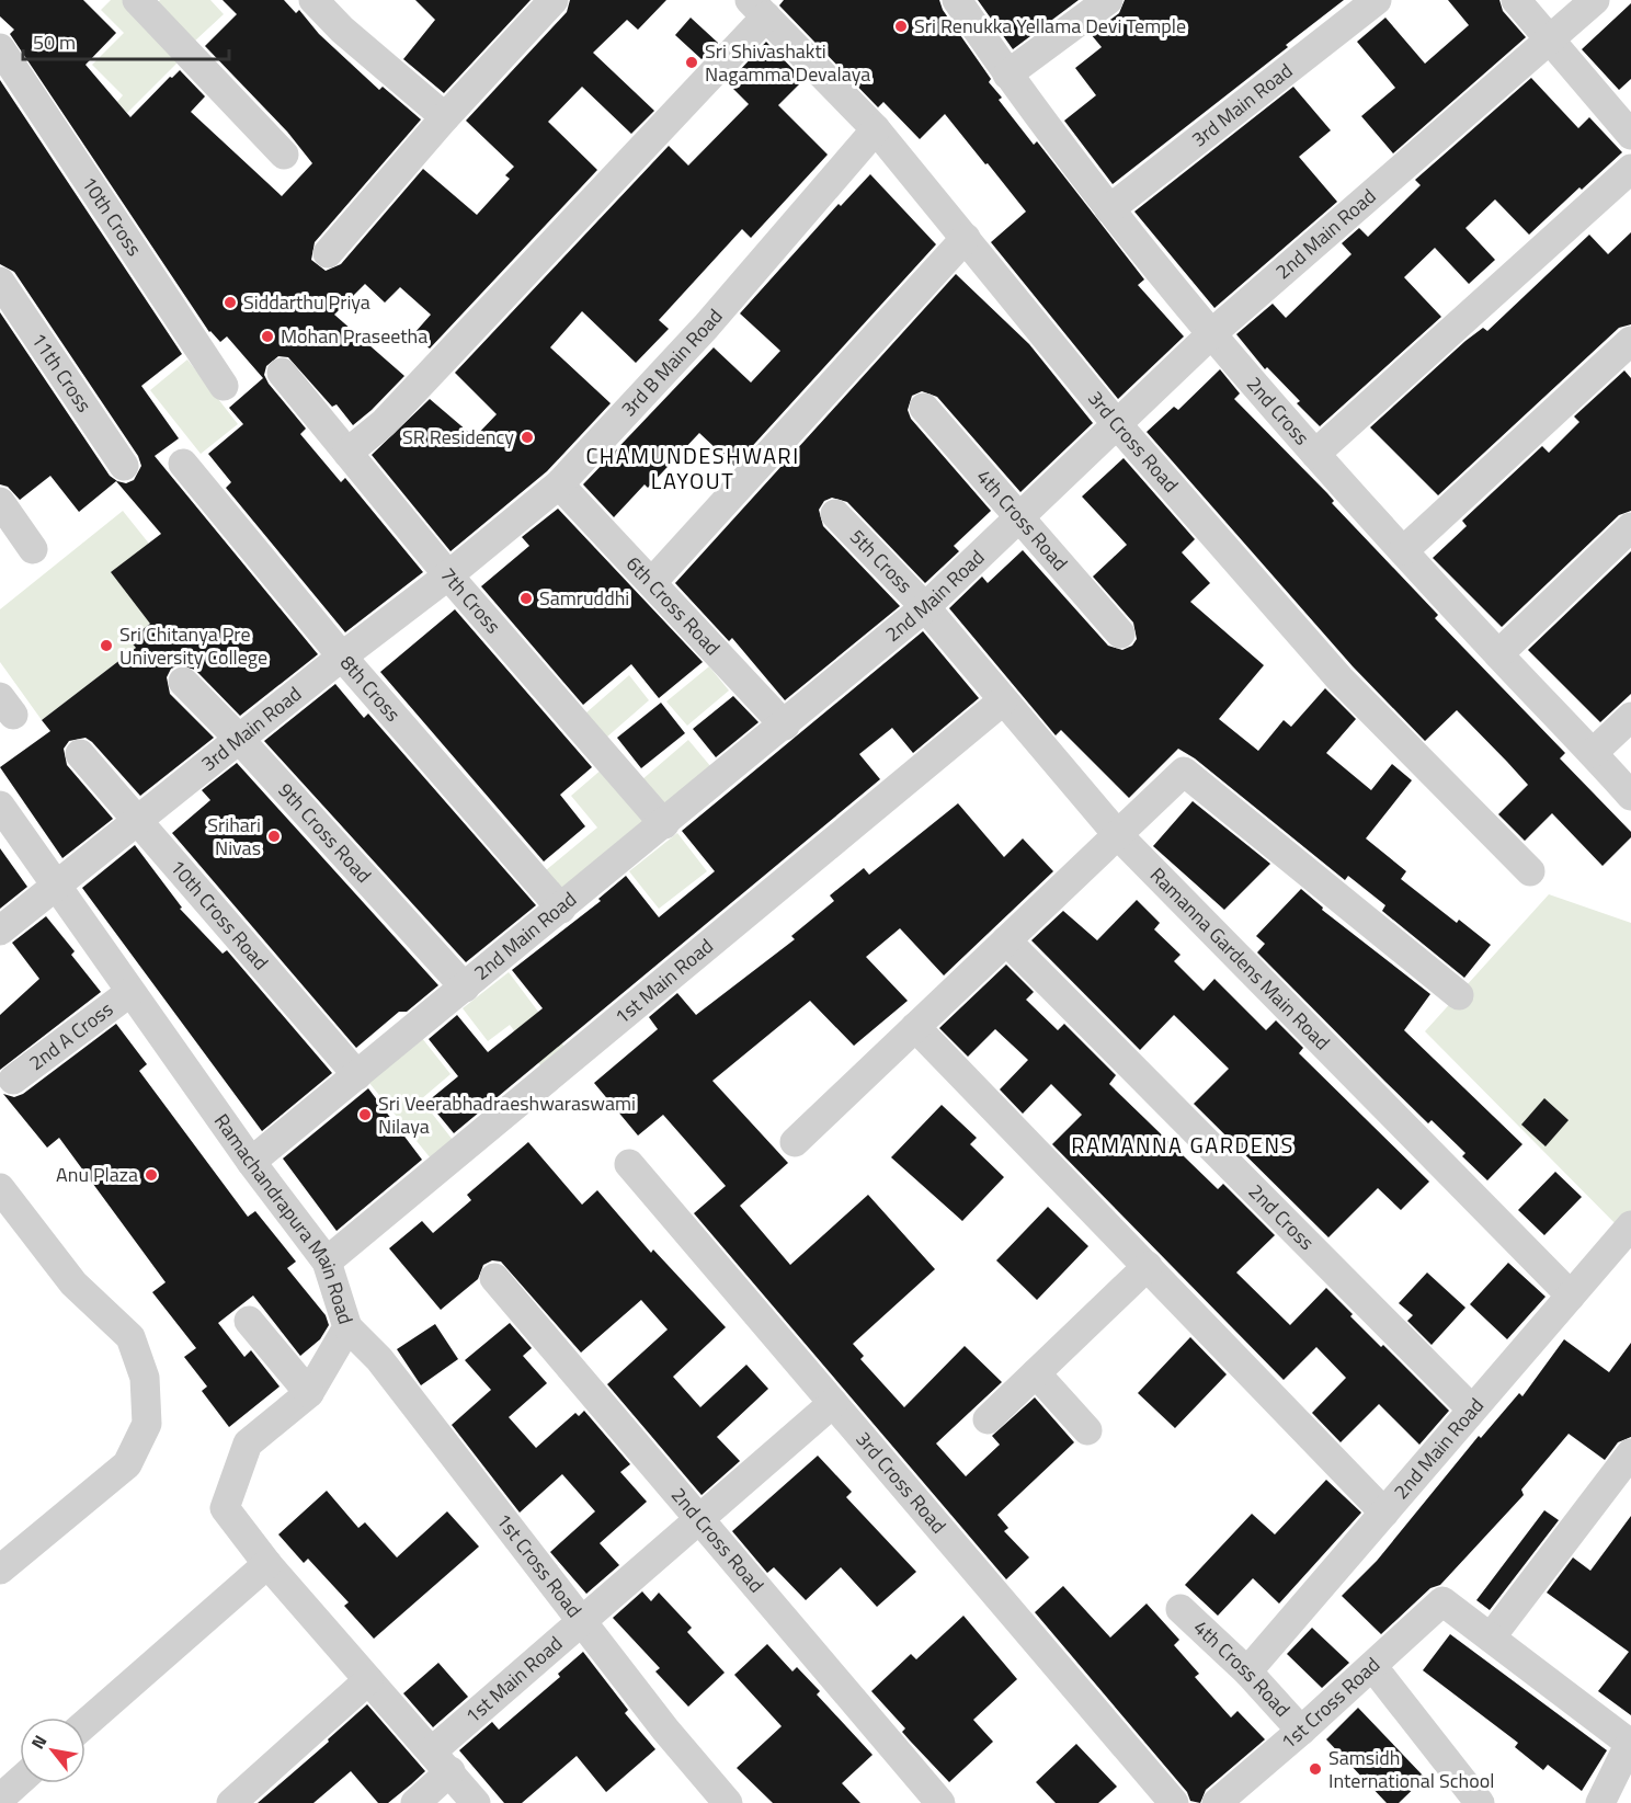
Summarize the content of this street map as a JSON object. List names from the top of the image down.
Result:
{
  "streets": {
    "street": [
      "3rd Main Road",
      "10th Cross",
      "2nd Main Road",
      "3rd B Main Road",
      "11th Cross",
      "2nd Cross",
      "3rd Cross Road",
      "4th Cross Road",
      "5th Cross",
      "7th Cross",
      "6th Cross Road",
      "8th Cross",
      "9th Cross Road",
      "10th Cross Road",
      "Ramanna Gardens Main Road",
      "1st Main Road",
      "2nd A Cross",
      "Ramachandrapura Main Road",
      "2nd Cross Road",
      "1st Cross Road"
    ]
  },
  "crossings": [
    ["3rd Main Road", "3rd B Main Road"],
    ["3rd Main Road", "2nd Cross"],
    ["3rd Main Road", "7th Cross"],
    ["3rd Main Road", "8th Cross"],
    ["3rd Main Road", "9th Cross Road"],
    ["3rd Main Road", "10th Cross Road"],
    ["3rd Main Road", "Ramachandrapura Main Road"],
    ["2nd Main Road", "2nd Cross"],
    ["2nd Main Road", "3rd Cross Road"],
    ["2nd Main Road", "4th Cross Road"],
    ["2nd Main Road", "5th Cross"],
    ["2nd Main Road", "7th Cross"],
    ["2nd Main Road", "6th Cross Road"],
    ["2nd Main Road", "8th Cross"],
    ["2nd Main Road", "9th Cross Road"],
    ["2nd Main Road", "10th Cross Road"],
    ["2nd Main Road", "Ramanna Gardens Main Road"],
    ["2nd Main Road", "Ramachandrapura Main Road"],
    ["3rd B Main Road", "3rd Cross Road"],
    ["3rd B Main Road", "7th Cross"],
    ["3rd B Main Road", "6th Cross Road"],
    ["3rd Cross Road", "1st Main Road"],
    ["4th Cross Road", "1st Cross Road"],
    ["5th Cross", "Ramanna Gardens Main Road"],
    ["Ramanna Gardens Main Road", "1st Main Road"],
    ["1st Main Road", "Ramachandrapura Main Road"],
    ["1st Main Road", "2nd Cross Road"],
    ["1st Main Road", "1st Cross Road"],
    ["2nd A Cross", "Ramachandrapura Main Road"],
    ["Ramachandrapura Main Road", "1st Cross Road"]
  ],
  "districts": ["CHAMUNDESHWARI LAYOUT", "RAMANNA GARDENS"],
  "places": [
    "Sri Renukka Yellama Devi Temple",
    "Sri Shivashakti Nagamma Devalaya",
    "Siddarthu Priya",
    "Mohan Praseetha",
    "SR Residency",
    "Samruddhi",
    "Sri Chitanya Pre University College",
    "Srihari Nivas",
    "Sri Veerabhadraeshwaraswami Nilaya",
    "Anu Plaza",
    "Samsidh International School"
  ],
  "scale_bar": "50 m",
  "north": "top left"
}
